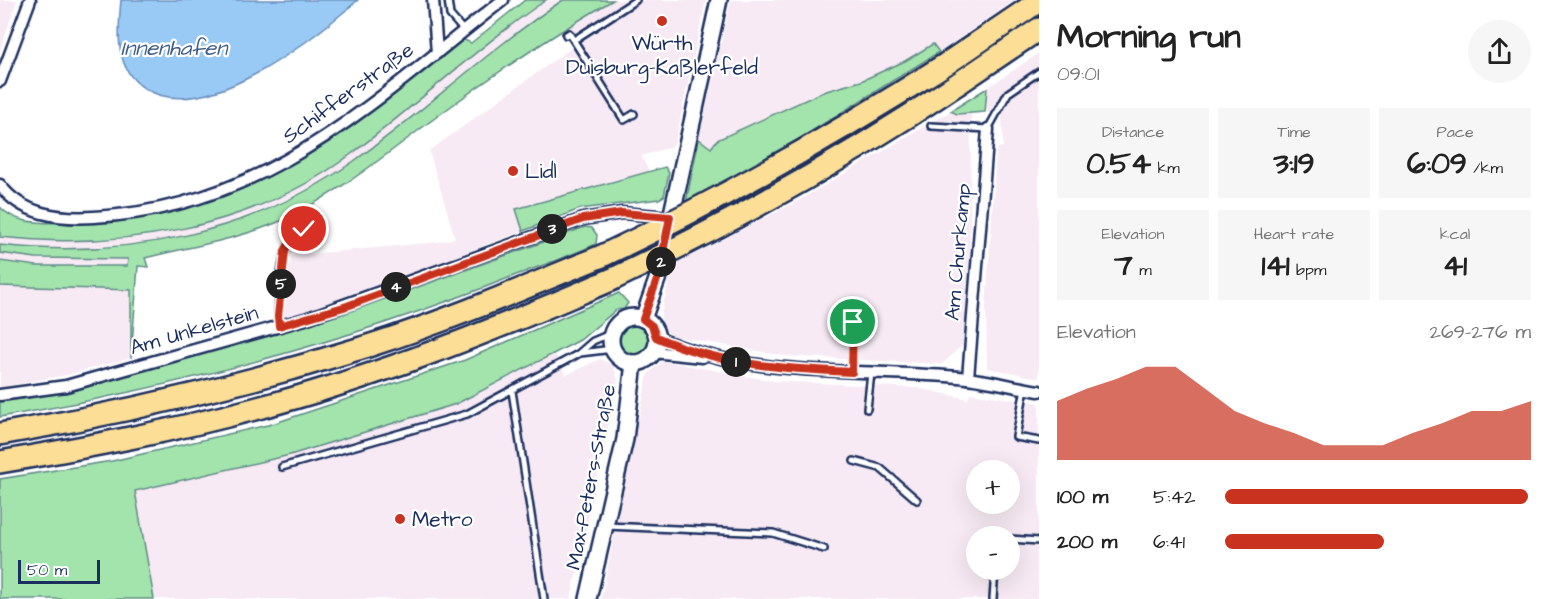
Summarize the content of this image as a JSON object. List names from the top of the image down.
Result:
{
  "streets": {
    "street": [
      "Schifferstraße",
      "Am Churkamp",
      "Am Unkelstein",
      "Max-Peters-Straße"
    ]
  },
  "water": ["Innenhafen"],
  "places": ["Würth Duisburg-Kaßlerfeld", "Lidl", "Metro"],
  "scale_bar": "50 m",
  "page": {
    "heading": ["Morning run", "09:01"],
    "stats": [
      ["Distance", "0.54 km"],
      ["Time", "3:19"],
      ["Pace", "6:09 /km"],
      ["Elevation", "7 m"],
      ["Heart rate", "141 bpm"],
      ["kcal", "41"]
    ],
    "pins": [
      "3",
      "2",
      "5",
      "4",
      "1"
    ],
    "chart": ["Elevation", "269–276 m"],
    "map_buttons": ["+", "−"],
    "list": [
      {
        "name": "100 m",
        "note": "5:42"
      },
      {
        "name": "200 m",
        "note": "6:41"
      }
    ],
    "scale": "50 m"
  }
}
